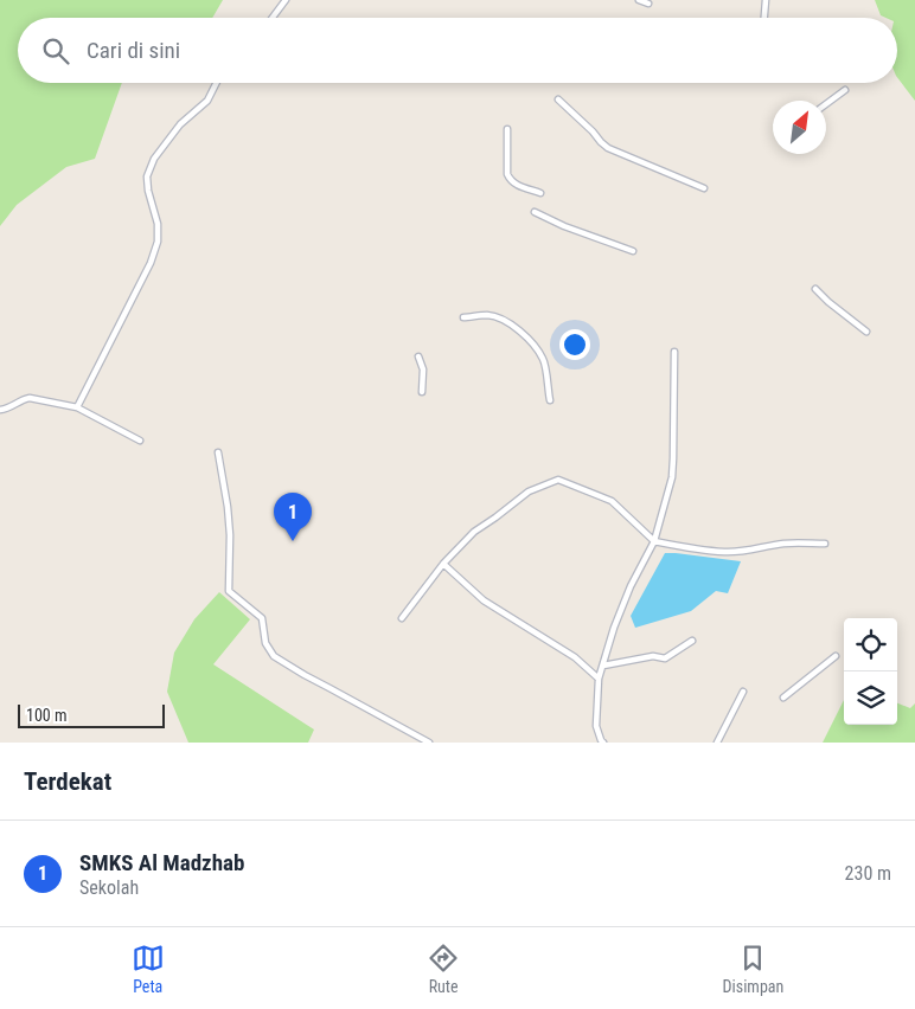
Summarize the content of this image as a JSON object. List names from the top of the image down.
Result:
{
  "scale_bar": "100 m",
  "north": "top right",
  "page": {
    "search": "Cari di sini",
    "pins": "1",
    "scale": "100 m",
    "heading": "Terdekat",
    "list": [
      {
        "mark": "1",
        "name": "SMKS Al Madzhab",
        "note": "Sekolah",
        "value": "230 m"
      }
    ],
    "nav": ["Peta", "Rute", "Disimpan"]
  }
}
